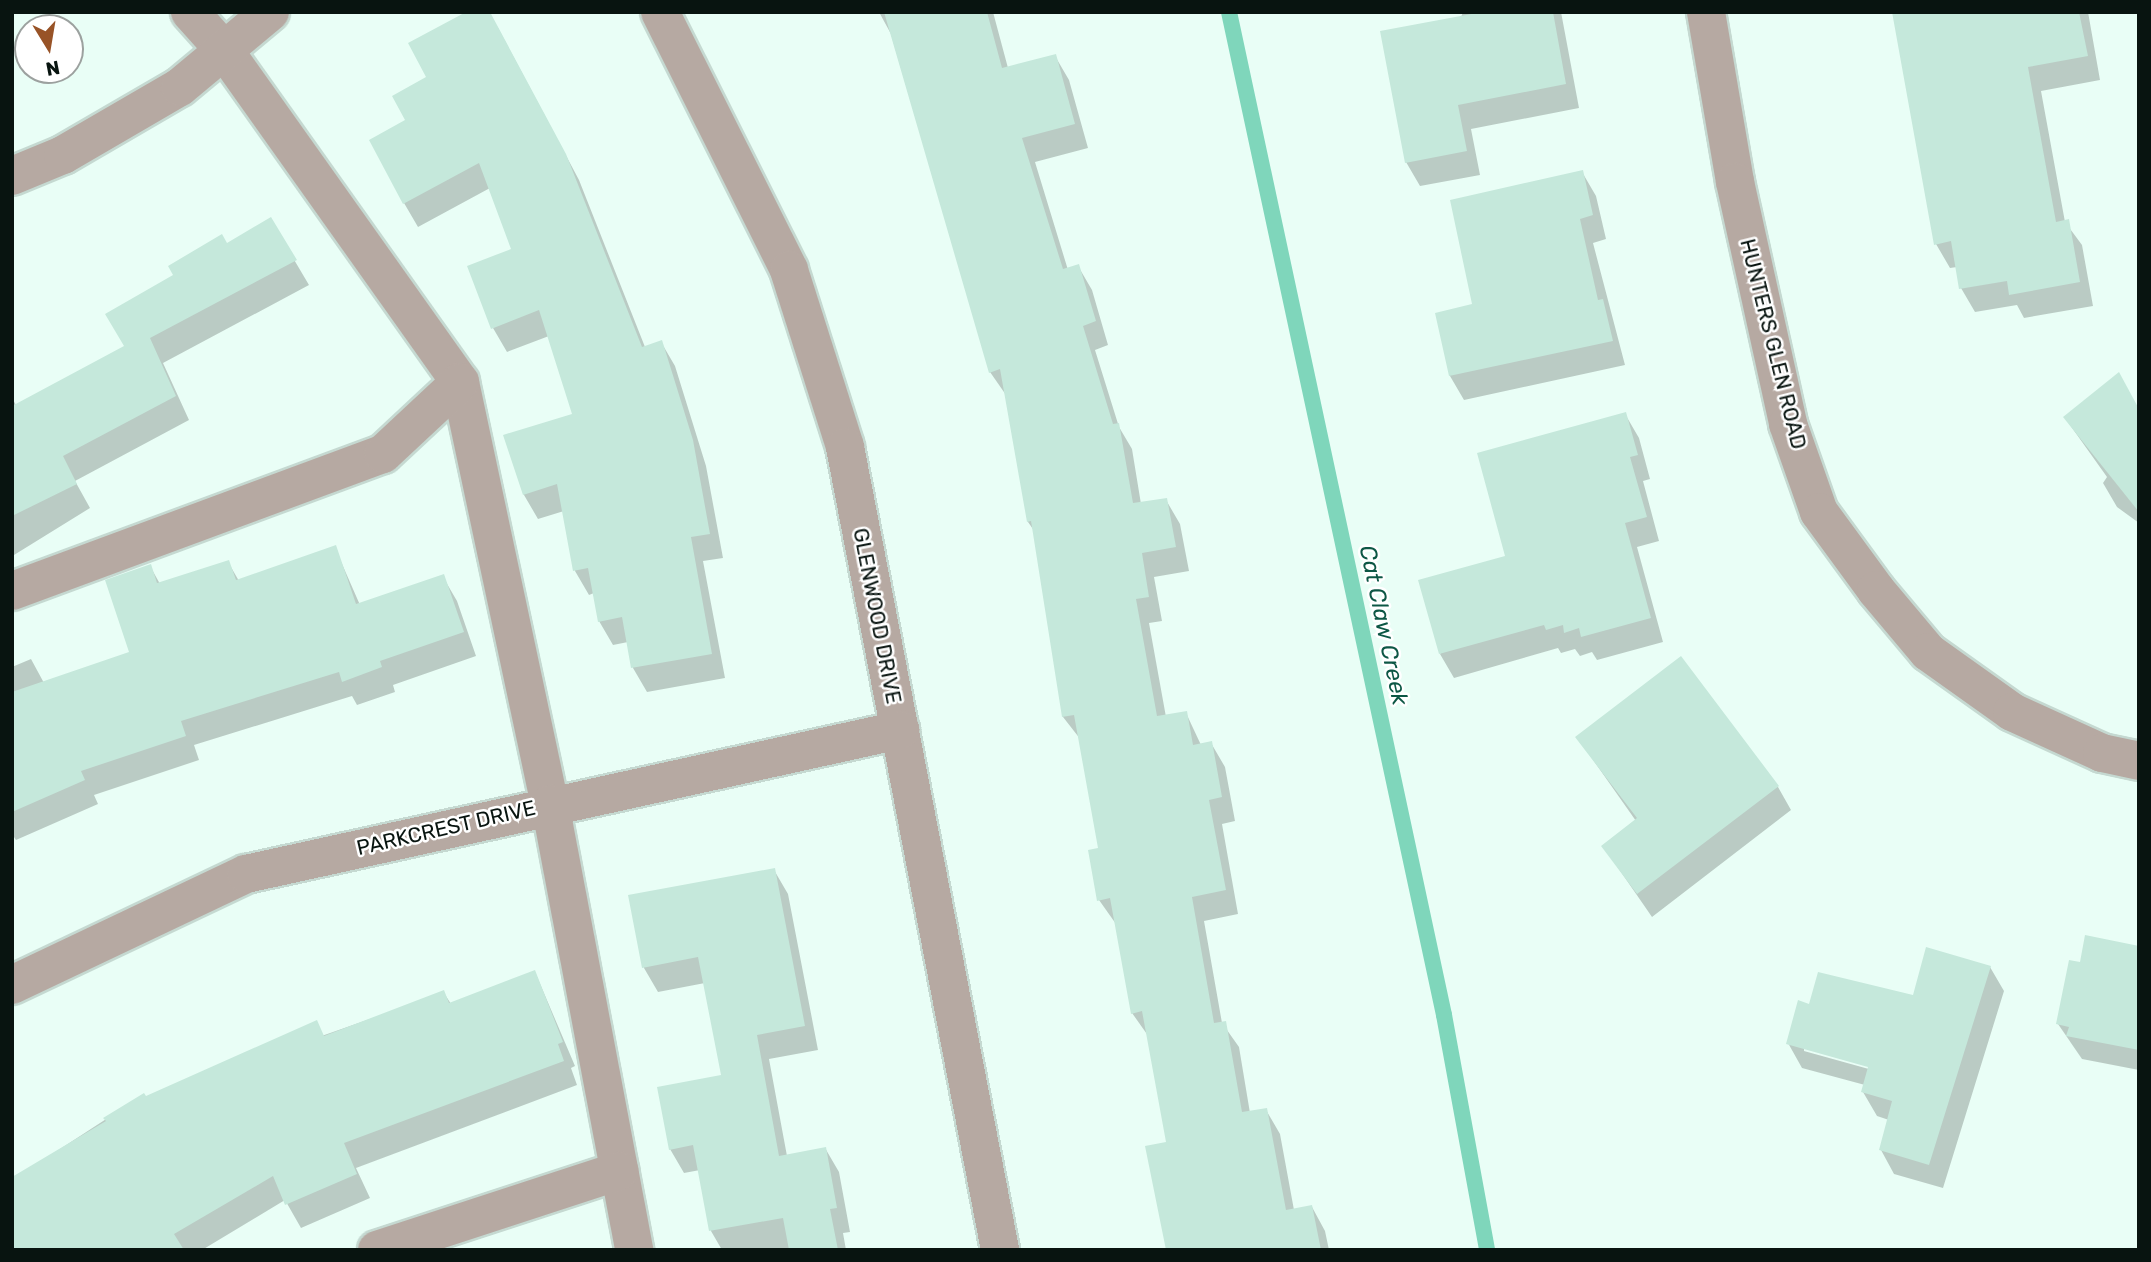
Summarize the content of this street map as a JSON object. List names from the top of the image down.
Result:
{
  "streets": {
    "street": ["HUNTERS GLEN ROAD", "GLENWOOD DRIVE", "PARKCREST DRIVE"]
  },
  "crossings": [
    ["GLENWOOD DRIVE", "PARKCREST DRIVE"]
  ],
  "water": ["Cat Claw Creek"],
  "north": "bottom"
}
